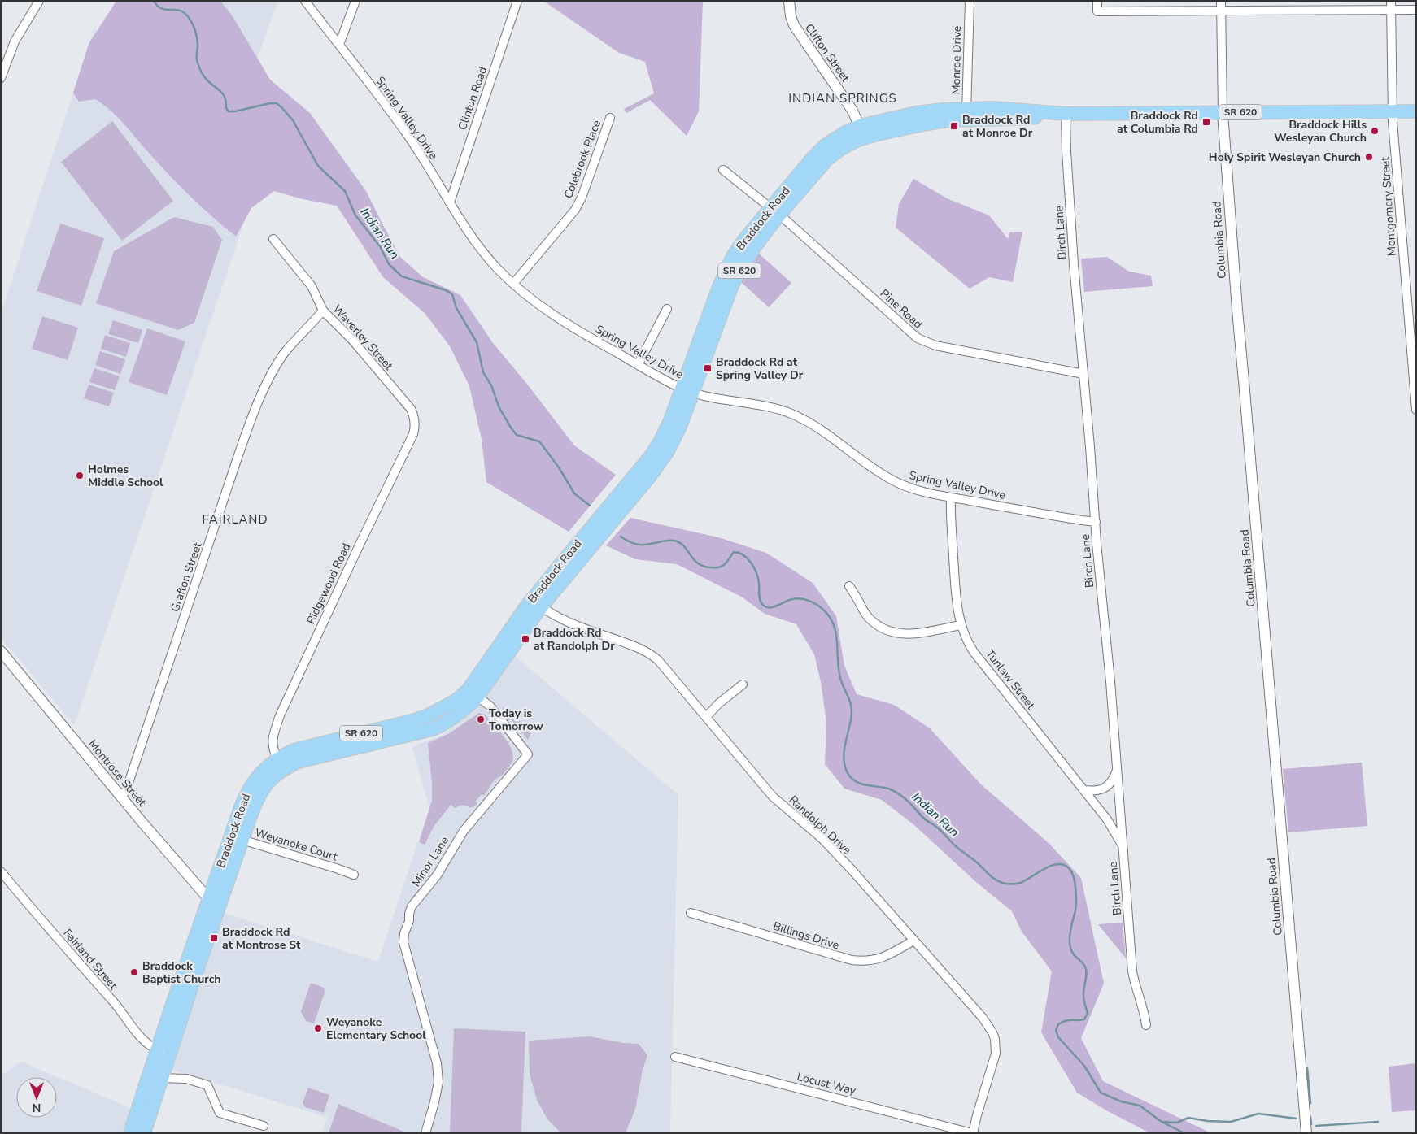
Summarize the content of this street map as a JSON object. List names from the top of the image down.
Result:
{
  "streets": {
    "main road": ["SR 620", "Braddock Road"],
    "street": [
      "Clifton Street",
      "Monroe Drive",
      "Clinton Road",
      "Spring Valley Drive",
      "Colebrook Place",
      "Montgomery Street",
      "Birch Lane",
      "Columbia Road",
      "Pine Road",
      "Waverley Street",
      "Grafton Street",
      "Ridgewood Road",
      "Tunlaw Street",
      "Montrose Street",
      "Randolph Drive",
      "Weyanoke Court",
      "Minor Lane",
      "Billings Drive",
      "Fairland Street",
      "Locust Way"
    ]
  },
  "crossings": [
    ["Clifton Street", "Braddock Road"],
    ["Monroe Drive", "Braddock Road"],
    ["Clinton Road", "Spring Valley Drive"],
    ["Spring Valley Drive", "Colebrook Place"],
    ["Spring Valley Drive", "Braddock Road"],
    ["Spring Valley Drive", "Birch Lane"],
    ["Spring Valley Drive", "Tunlaw Street"],
    ["Montgomery Street", "Braddock Road"],
    ["Braddock Road", "Birch Lane"],
    ["Braddock Road", "Columbia Road"],
    ["Braddock Road", "Pine Road"],
    ["Braddock Road", "Ridgewood Road"],
    ["Braddock Road", "Montrose Street"],
    ["Braddock Road", "Randolph Drive"],
    ["Braddock Road", "Weyanoke Court"],
    ["Braddock Road", "Minor Lane"],
    ["Braddock Road", "Fairland Street"],
    ["Birch Lane", "Pine Road"],
    ["Birch Lane", "Tunlaw Street"],
    ["Waverley Street", "Grafton Street"],
    ["Waverley Street", "Ridgewood Road"],
    ["Grafton Street", "Montrose Street"],
    ["Randolph Drive", "Billings Drive"],
    ["Randolph Drive", "Locust Way"]
  ],
  "districts": ["INDIAN SPRINGS", "FAIRLAND"],
  "water": ["Indian Run"],
  "places": {
    "transit": [
      "Braddock Rd at Columbia Rd",
      "Braddock Rd at Monroe Dr",
      "Braddock Rd at Spring Valley Dr",
      "Braddock Rd at Randolph Dr",
      "Braddock Rd at Montrose St"
    ],
    "other": [
      "Braddock Hills Wesleyan Church",
      "Holy Spirit Wesleyan Church",
      "Holmes Middle School",
      "Today is Tomorrow",
      "Braddock Baptist Church",
      "Weyanoke Elementary School"
    ]
  },
  "north": "bottom"
}
